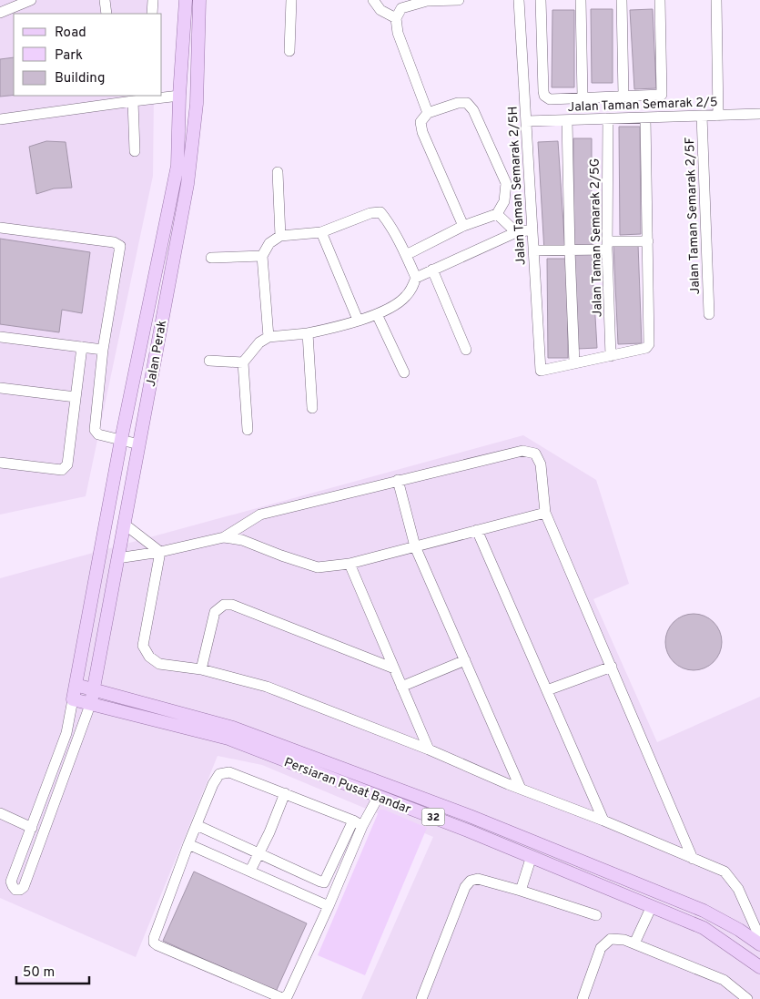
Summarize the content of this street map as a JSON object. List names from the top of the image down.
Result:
{
  "streets": {
    "main road": ["Jalan Perak", "Persiaran Pusat Bandar", "32"],
    "street": [
      "Jalan Taman Semarak 2/5",
      "Jalan Taman Semarak 2/5H",
      "Jalan Taman Semarak 2/5F",
      "Jalan Taman Semarak 2/5G"
    ]
  },
  "crossings": [
    ["Jalan Taman Semarak 2/5", "Jalan Taman Semarak 2/5H"],
    ["Jalan Taman Semarak 2/5", "Jalan Taman Semarak 2/5F"],
    ["Jalan Taman Semarak 2/5", "Jalan Taman Semarak 2/5G"],
    ["Jalan Perak", "Persiaran Pusat Bandar"]
  ],
  "legend": ["Road", "Park", "Building"],
  "scale_bar": "50 m"
}
